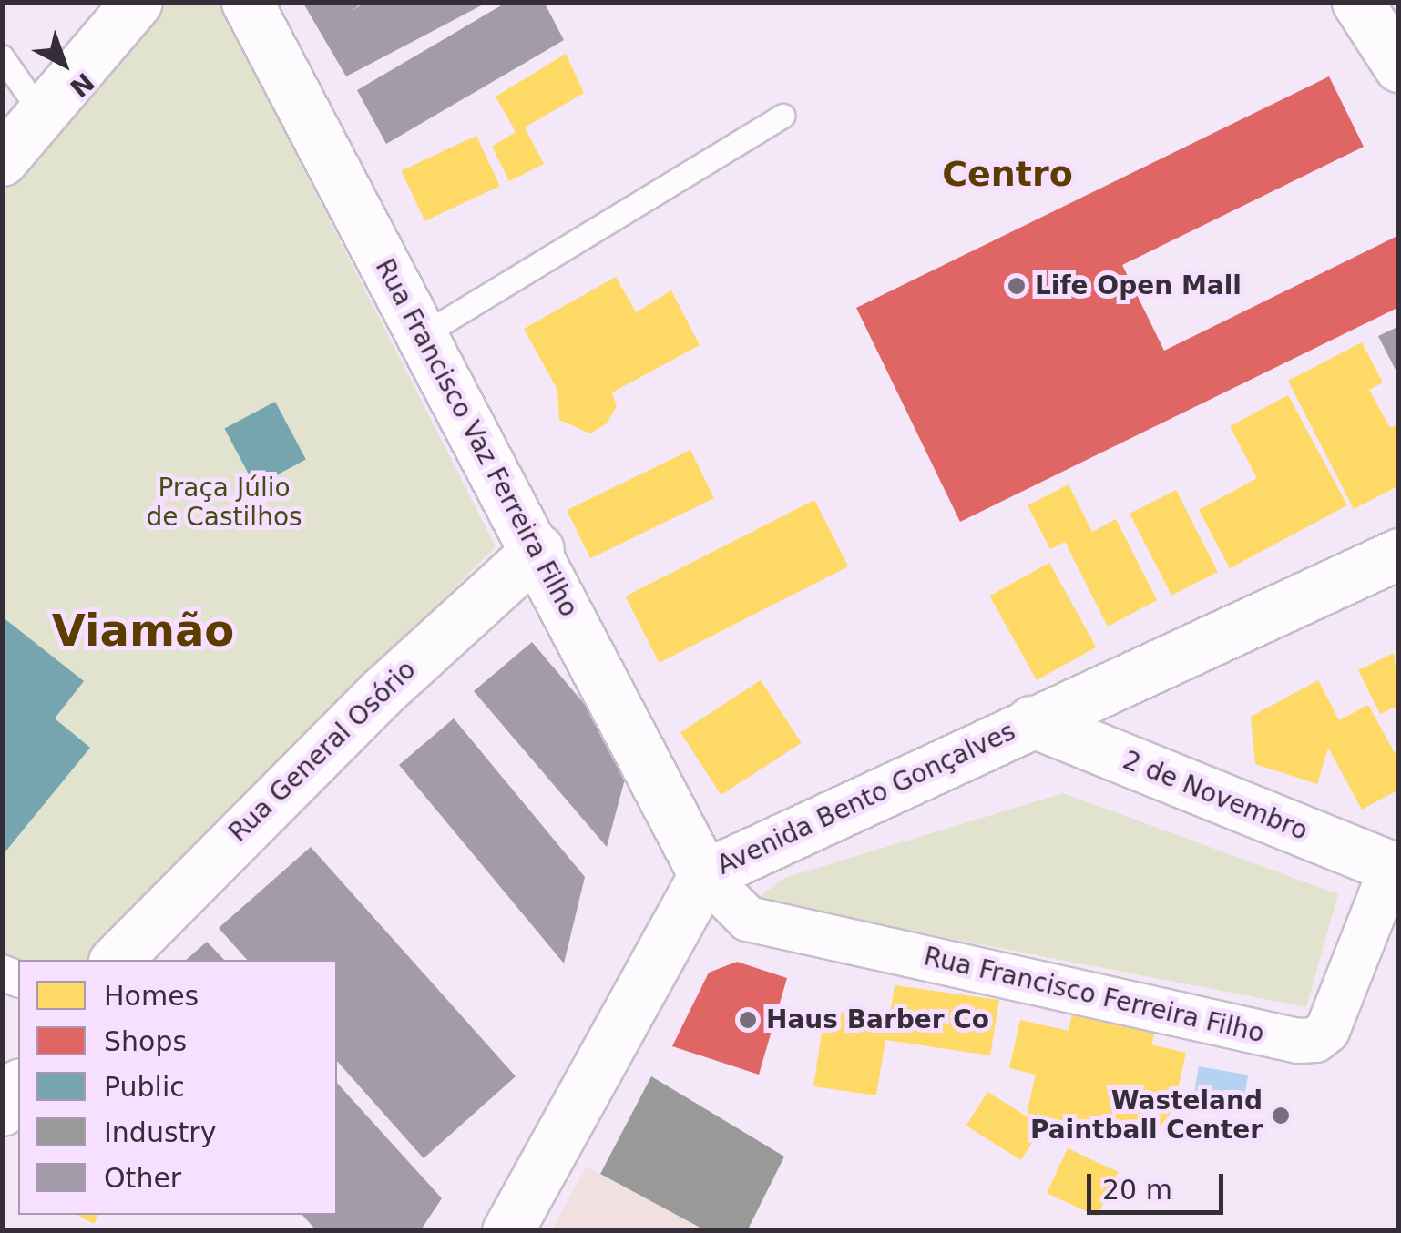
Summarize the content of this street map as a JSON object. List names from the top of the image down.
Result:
{
  "streets": {
    "street": [
      "Rua Francisco Vaz Ferreira Filho",
      "Rua General Osório",
      "2 de Novembro",
      "Avenida Bento Gonçalves",
      "Rua Francisco Ferreira Filho"
    ]
  },
  "crossings": [
    ["Rua Francisco Vaz Ferreira Filho", "Rua General Osório"],
    ["Rua Francisco Vaz Ferreira Filho", "Avenida Bento Gonçalves"],
    ["Rua Francisco Vaz Ferreira Filho", "Rua Francisco Ferreira Filho"],
    ["2 de Novembro", "Avenida Bento Gonçalves"],
    ["2 de Novembro", "Rua Francisco Ferreira Filho"],
    ["Avenida Bento Gonçalves", "Rua Francisco Ferreira Filho"]
  ],
  "districts": ["Centro", "Viamão"],
  "parks": ["Praça Júlio de Castilhos"],
  "places": ["Life Open Mall", "Haus Barber Co", "Wasteland Paintball Center"],
  "legend": [
    "Homes",
    "Shops",
    "Public",
    "Industry",
    "Other"
  ],
  "scale_bar": "20 m",
  "north": "bottom right"
}
